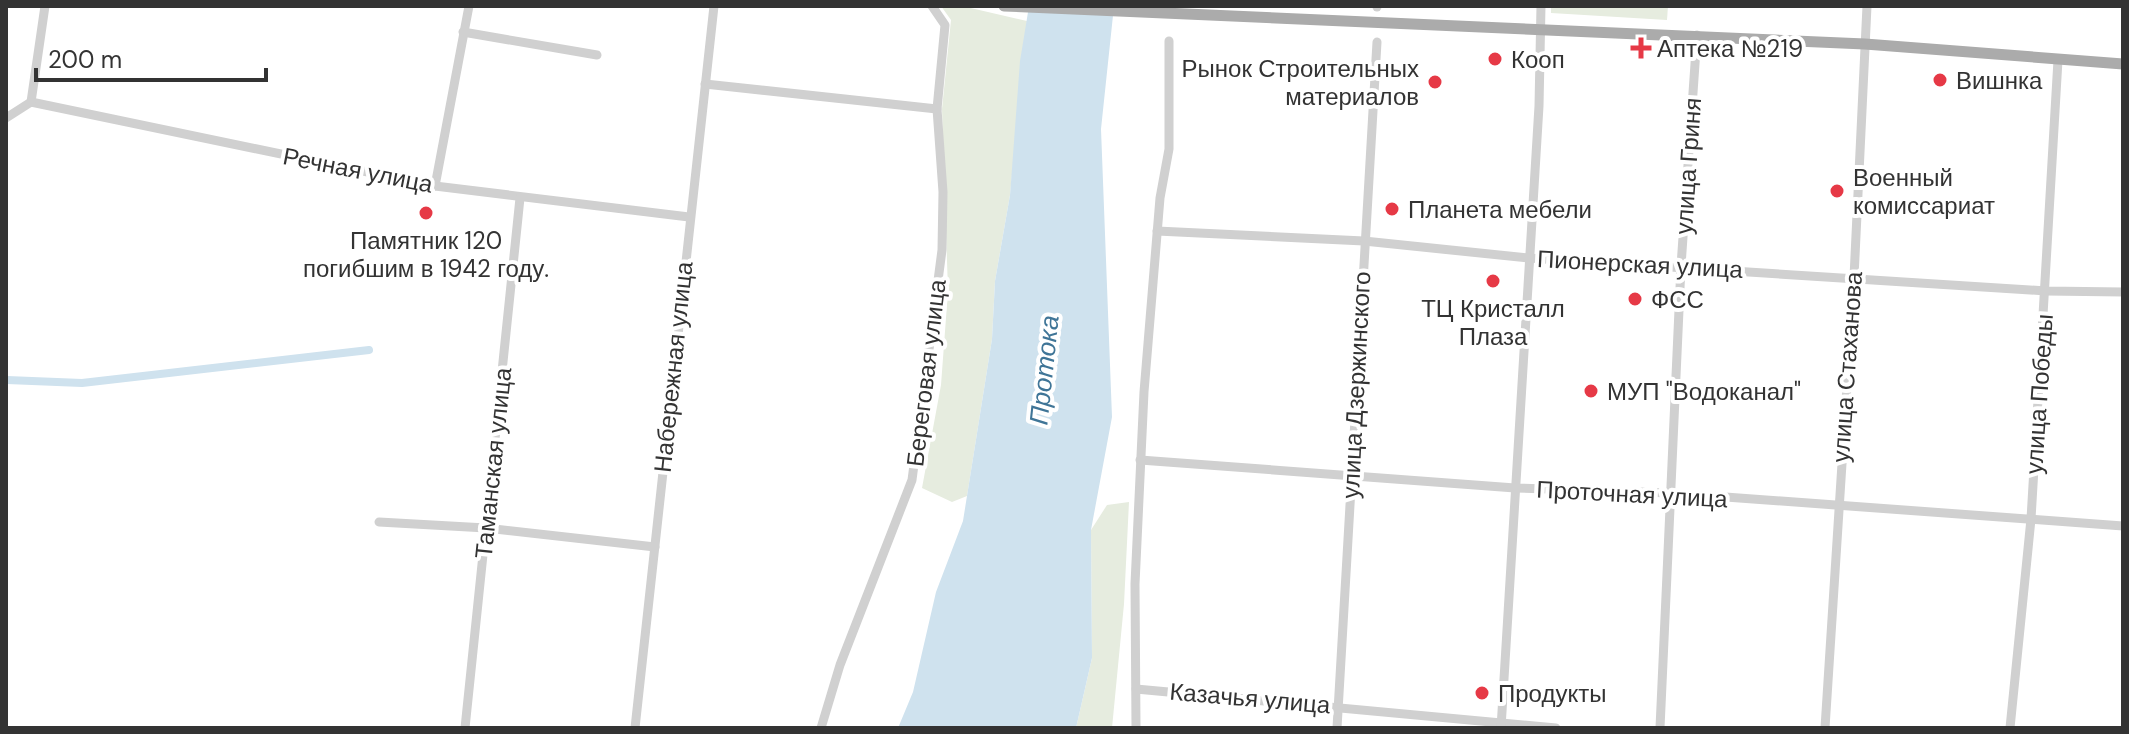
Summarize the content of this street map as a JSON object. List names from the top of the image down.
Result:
{
  "streets": {
    "street": [
      "улица Гриня",
      "Речная улица",
      "Пионерская улица",
      "Набережная улица",
      "улица Стаханова",
      "Береговая улица",
      "улица Дзержинского",
      "улица Победы",
      "Таманская улица",
      "Проточная улица",
      "Казачья улица"
    ]
  },
  "crossings": [
    ["улица Гриня", "Пионерская улица"],
    ["улица Гриня", "Проточная улица"],
    ["Речная улица", "Набережная улица"],
    ["Речная улица", "Таманская улица"],
    ["Пионерская улица", "улица Стаханова"],
    ["Пионерская улица", "улица Дзержинского"],
    ["Пионерская улица", "улица Победы"],
    ["улица Стаханова", "Проточная улица"],
    ["улица Дзержинского", "Проточная улица"],
    ["улица Дзержинского", "Казачья улица"],
    ["улица Победы", "Проточная улица"]
  ],
  "water": ["Протока"],
  "places": {
    "health": ["Аптека №219"],
    "other": [
      "Кооп",
      "Вишнка",
      "Рынок Строительных материалов",
      "Военный комиссариат",
      "Планета мебели",
      "Памятник 120 погибшим в 1942 году.",
      "ТЦ Кристалл Плаза",
      "ФСС",
      "МУП \"Водоканал\"",
      "Продукты"
    ]
  },
  "scale_bar": "200 m"
}
